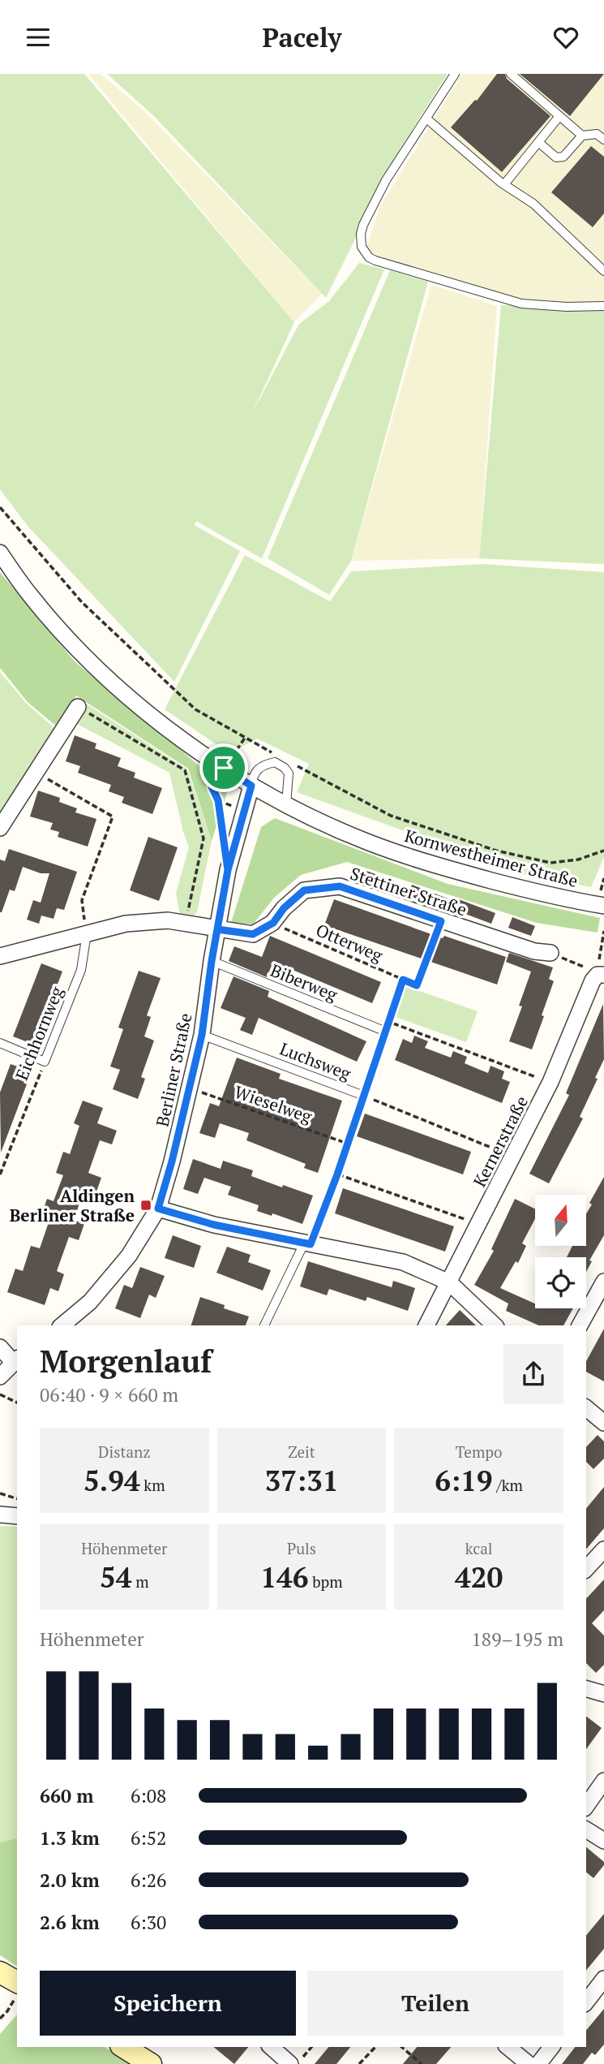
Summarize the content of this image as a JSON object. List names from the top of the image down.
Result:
{
  "streets": {
    "street": [
      "Kornwestheimer Straße",
      "Stettiner Straße",
      "Berliner Straße",
      "Kernerstraße"
    ],
    "lane": ["Biberweg", "Eichhornweg", "Luchsweg"],
    "path": ["Otterweg", "Wieselweg"]
  },
  "crossings": [
    ["Kornwestheimer Straße", "Berliner Straße"],
    ["Stettiner Straße", "Otterweg"],
    ["Stettiner Straße", "Eichhornweg"],
    ["Stettiner Straße", "Berliner Straße"],
    ["Biberweg", "Berliner Straße"],
    ["Luchsweg", "Berliner Straße"],
    ["Luchsweg", "Kernerstraße"],
    ["Berliner Straße", "Wieselweg"]
  ],
  "places": {
    "transit": ["Aldingen Berliner Straße"]
  },
  "north": "top",
  "page": {
    "header": "Pacely",
    "heading": ["Morgenlauf", "06:40 · 9 × 660 m"],
    "stats": [
      ["Distanz", "5.94 km"],
      ["Zeit", "37:31"],
      ["Tempo", "6:19 /km"],
      ["Höhenmeter", "54 m"],
      ["Puls", "146 bpm"],
      ["kcal", "420"]
    ],
    "chart": ["Höhenmeter", "189–195 m"],
    "list": [
      {
        "name": "660 m",
        "note": "6:08"
      },
      {
        "name": "1.3 km",
        "note": "6:52"
      },
      {
        "name": "2.0 km",
        "note": "6:26"
      },
      {
        "name": "2.6 km",
        "note": "6:30"
      }
    ],
    "buttons": ["Speichern", "Teilen"]
  }
}
